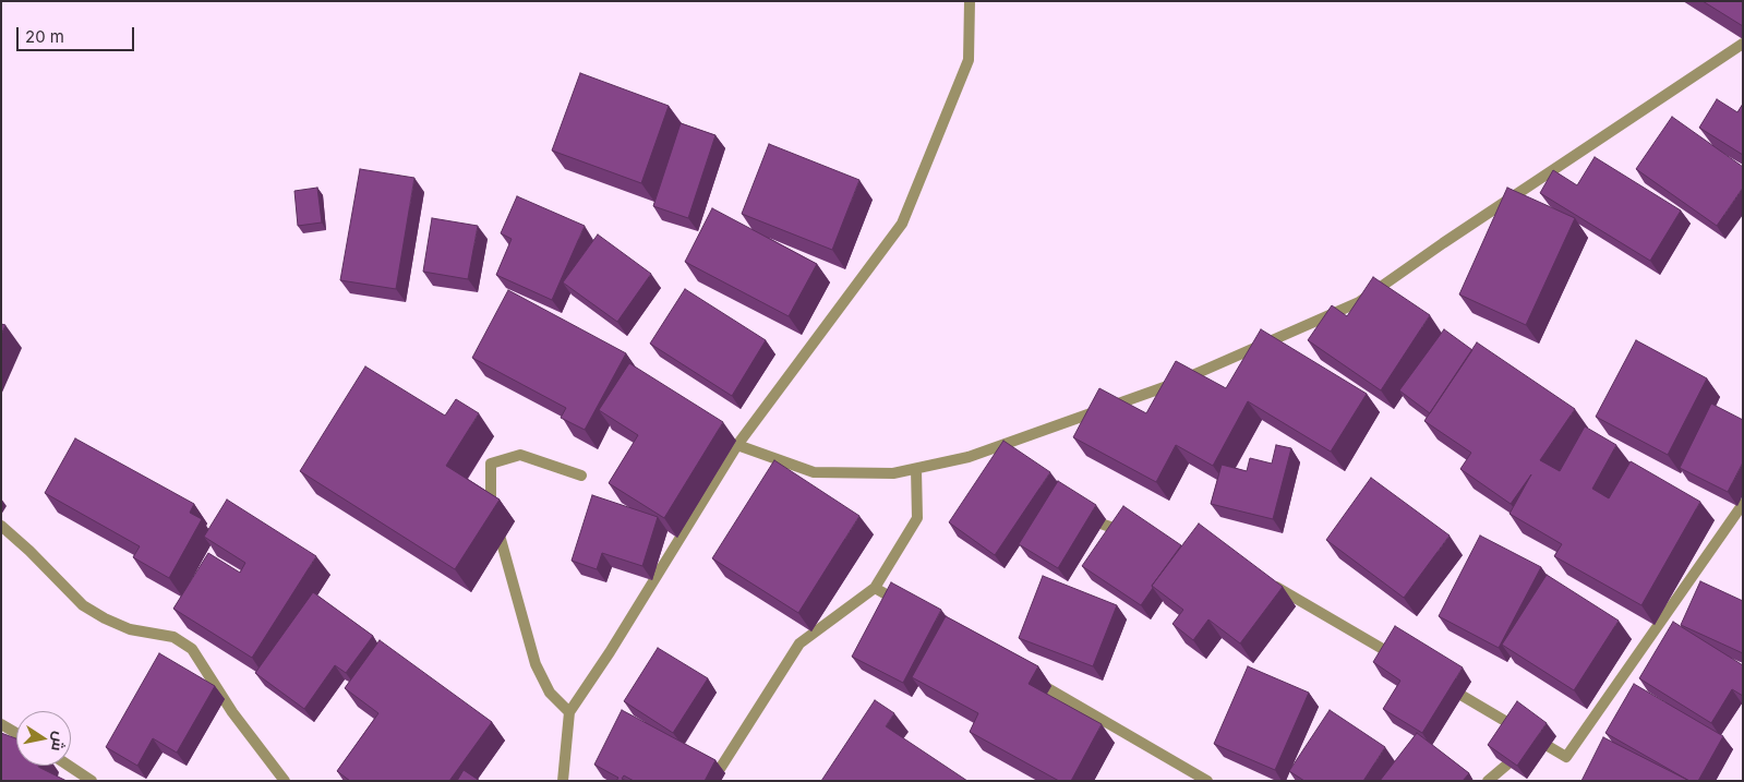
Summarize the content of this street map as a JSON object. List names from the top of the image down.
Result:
{
  "scale_bar": "20 m",
  "north": "right"
}
